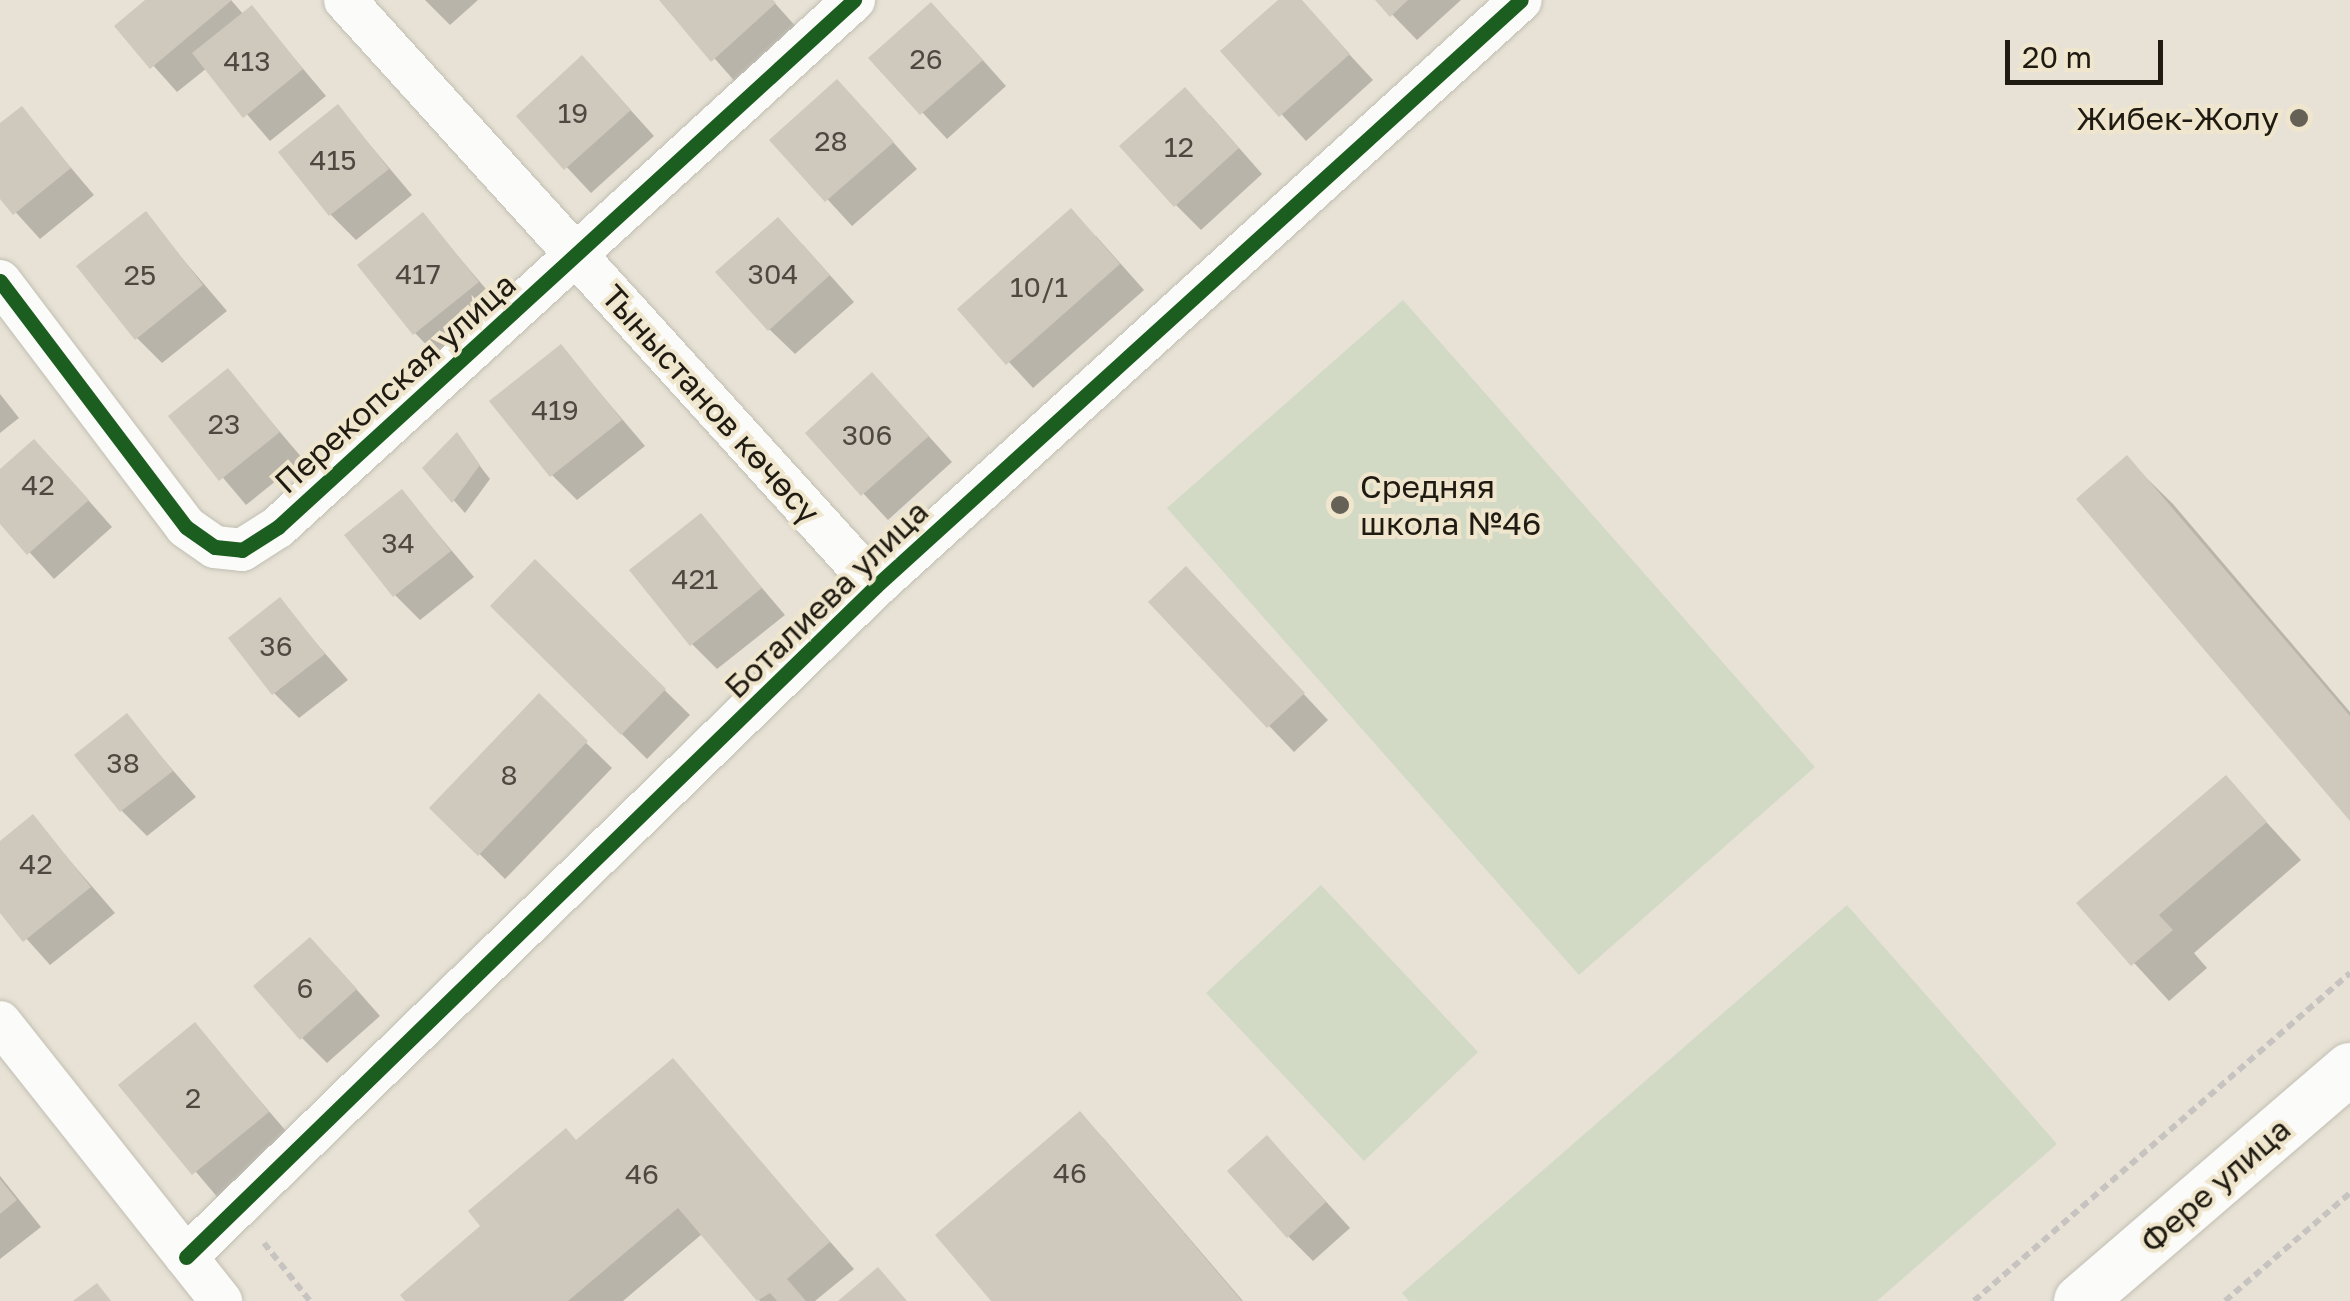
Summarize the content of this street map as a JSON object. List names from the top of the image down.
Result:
{
  "streets": {
    "street": [
      "Перекопская улица",
      "Тыныстанов көчөсү",
      "Боталиева улица",
      "Фере улица"
    ]
  },
  "crossings": [
    ["Перекопская улица", "Тыныстанов көчөсү"],
    ["Тыныстанов көчөсү", "Боталиева улица"]
  ],
  "places": ["Жибек-Жолу", "Средняя школа №46"],
  "house_numbers": [
    "26",
    "413",
    "19",
    "28",
    "12",
    "415",
    "417",
    "304",
    "25",
    "10/1",
    "419",
    "23",
    "306",
    "42",
    "34",
    "421",
    "36",
    "38",
    "8",
    "42",
    "6",
    "2",
    "46",
    "46"
  ],
  "scale_bar": "20 m"
}
